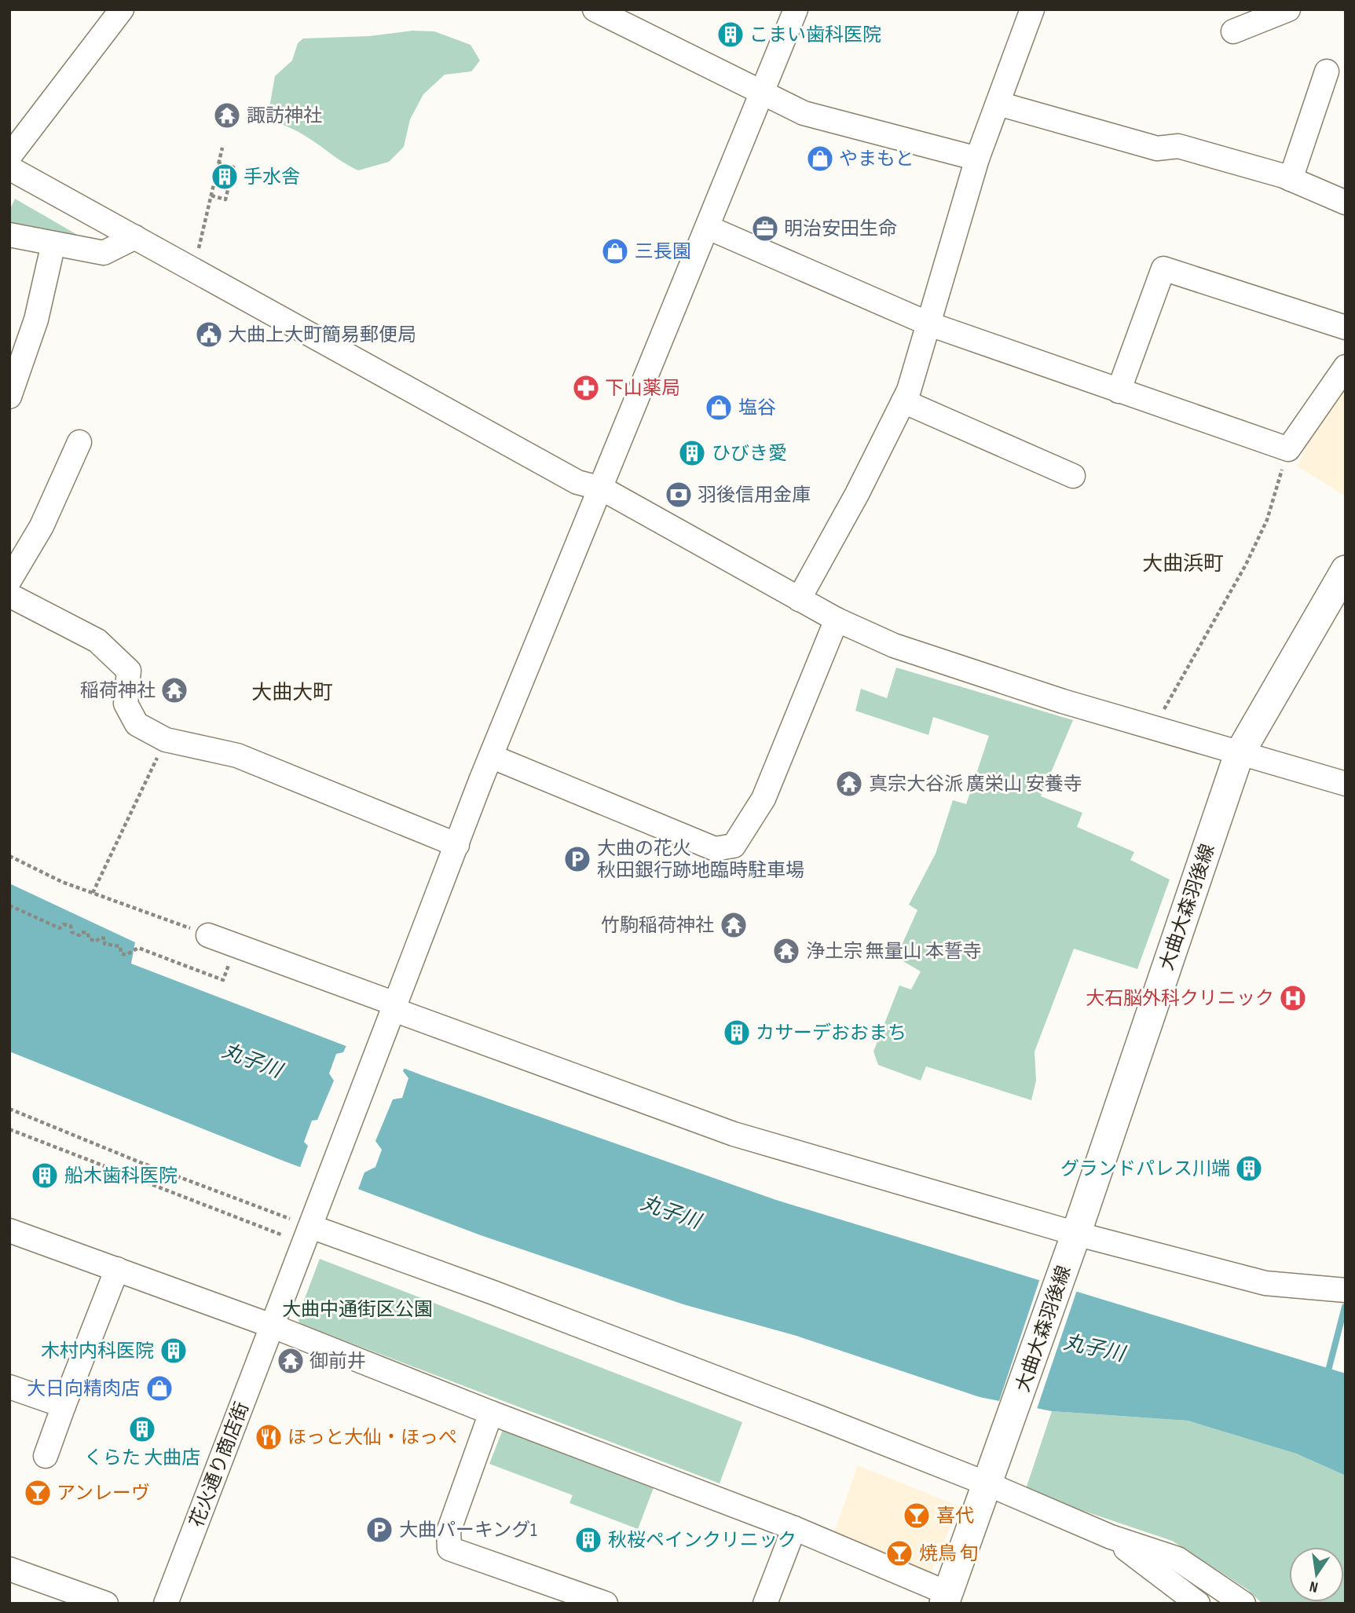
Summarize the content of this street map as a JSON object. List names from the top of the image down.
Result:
{
  "streets": {
    "main road": ["大曲大森羽後線"],
    "street": ["花火通り商店街"]
  },
  "districts": ["大曲浜町", "大曲大町"],
  "water": ["丸子川"],
  "parks": ["大曲中通街区公園"],
  "places": {
    "building": [
      "こまい歯科医院",
      "手水舎",
      "ひびき愛",
      "カサーデおおまち",
      "グランドパレス川端",
      "船木歯科医院",
      "木村内科医院",
      "くらた 大曲店",
      "秋桜ペインクリニック"
    ],
    "temple": [
      "諏訪神社",
      "稲荷神社",
      "真宗大谷派 廣栄山 安養寺",
      "竹駒稲荷神社",
      "浄土宗 無量山 本誓寺",
      "御前井"
    ],
    "shop": [
      "やまもと",
      "三長園",
      "塩谷",
      "大日向精肉店"
    ],
    "office": ["明治安田生命"],
    "public building": ["大曲上大町簡易郵便局"],
    "pharmacy": ["下山薬局"],
    "bank": ["羽後信用金庫"],
    "parking": ["大曲の花火 秋田銀行跡地臨時駐車場", "大曲パーキング1"],
    "hospital": ["大石脳外科クリニック"],
    "restaurant": ["ほっと大仙・ほっぺ"],
    "bar": ["アンレーヴ", "喜代", "焼鳥 旬"]
  },
  "north": "bottom"
}
